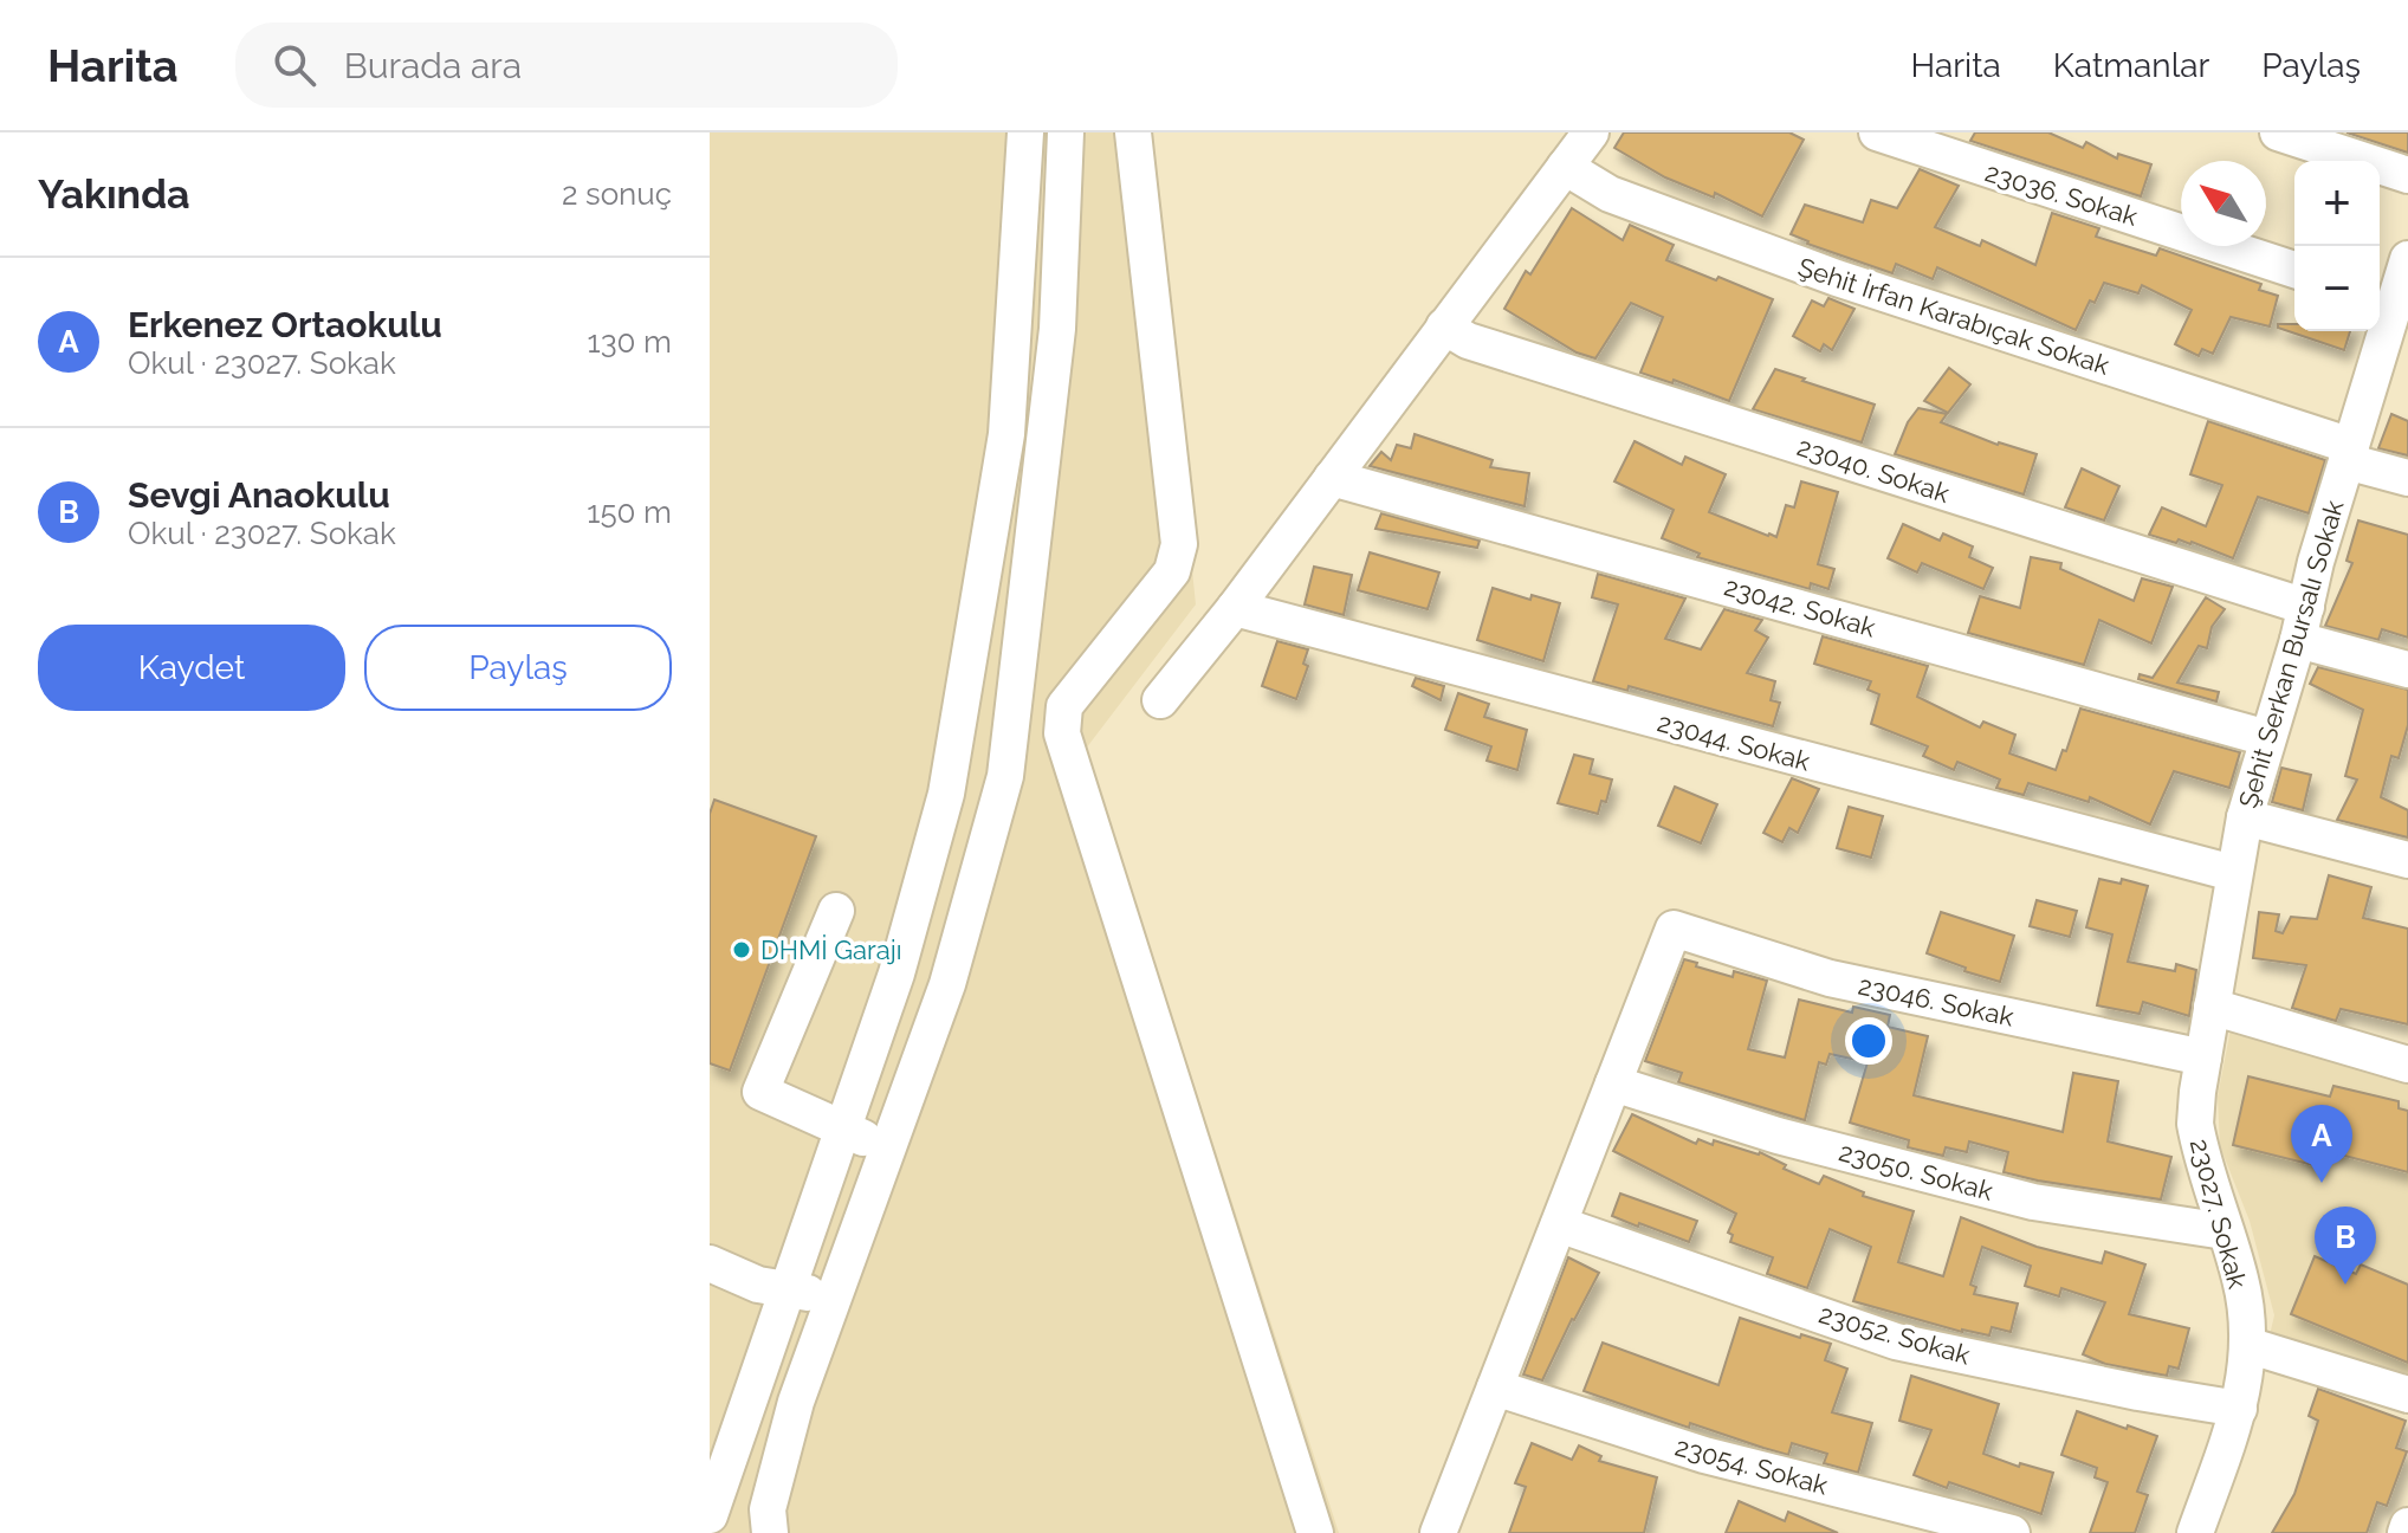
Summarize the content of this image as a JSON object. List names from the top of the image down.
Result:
{
  "streets": {
    "street": [
      "23036. Sokak",
      "Şehit İrfan Karabıçak Sokak",
      "23040. Sokak",
      "23042. Sokak",
      "Şehit Serkan Bursalı Sokak",
      "23044. Sokak",
      "23046. Sokak",
      "23050. Sokak",
      "23027. Sokak",
      "23052. Sokak",
      "23054. Sokak"
    ]
  },
  "crossings": [
    ["Şehit İrfan Karabıçak Sokak", "Şehit Serkan Bursalı Sokak"],
    ["23040. Sokak", "Şehit Serkan Bursalı Sokak"],
    ["23042. Sokak", "Şehit Serkan Bursalı Sokak"],
    ["Şehit Serkan Bursalı Sokak", "23044. Sokak"],
    ["Şehit Serkan Bursalı Sokak", "23046. Sokak"],
    ["Şehit Serkan Bursalı Sokak", "23027. Sokak"],
    ["23046. Sokak", "23050. Sokak"],
    ["23046. Sokak", "23027. Sokak"],
    ["23050. Sokak", "23027. Sokak"],
    ["23027. Sokak", "23052. Sokak"]
  ],
  "places": ["DHMİ Garajı"],
  "north": "top left",
  "page": {
    "header": "Harita",
    "search": "Burada ara",
    "nav": ["Harita", "Katmanlar", "Paylaş"],
    "heading": ["Yakında", "2 sonuç"],
    "map_buttons": ["+", "−"],
    "list": [
      {
        "mark": "A",
        "name": "Erkenez Ortaokulu",
        "note": "Okul · 23027. Sokak",
        "value": "130 m"
      },
      {
        "mark": "B",
        "name": "Sevgi Anaokulu",
        "note": "Okul · 23027. Sokak",
        "value": "150 m"
      }
    ],
    "buttons": ["Kaydet", "Paylaş"],
    "pins": ["A", "B"]
  }
}
